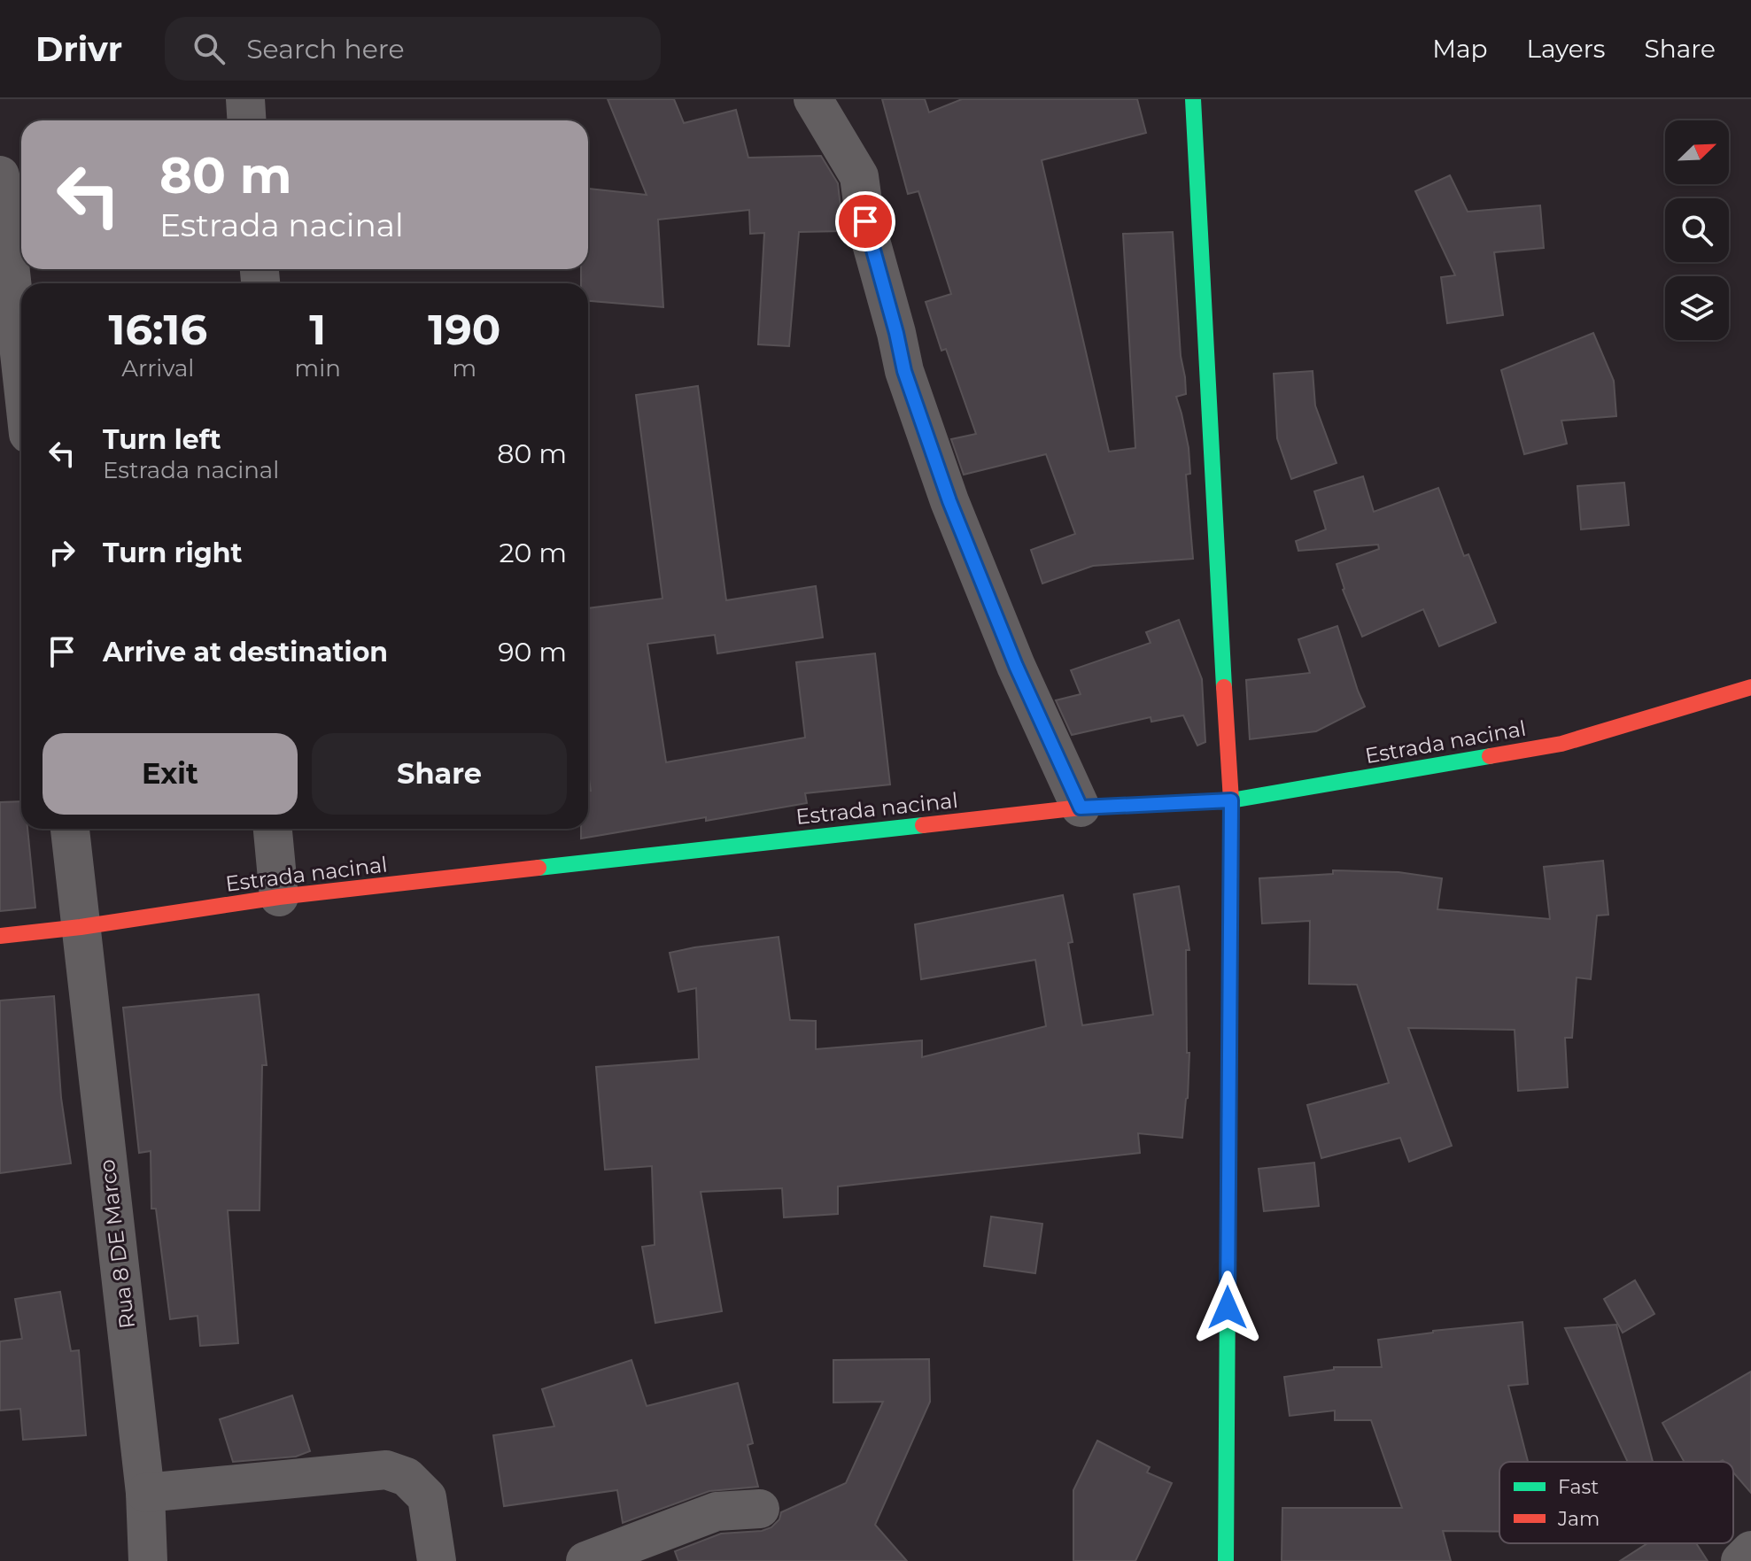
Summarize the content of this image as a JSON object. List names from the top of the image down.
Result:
{
  "streets": {
    "main road": ["Estrada nacinal"],
    "street": ["Rua 8 DE Marco"]
  },
  "crossings": [
    ["Estrada nacinal", "Rua 8 DE Marco"]
  ],
  "legend": ["Fast", "Jam"],
  "north": "top right",
  "page": {
    "header": "Drivr",
    "search": "Search here",
    "nav": ["Map", "Layers", "Share"],
    "turn": ["80 m", "Estrada nacinal"],
    "eta": [
      "16:16",
      "Arrival",
      "1",
      "min",
      "190",
      "m"
    ],
    "list": [
      {
        "name": "Turn left",
        "note": "Estrada nacinal",
        "value": "80 m"
      },
      {
        "name": "Turn right",
        "value": "20 m"
      },
      {
        "name": "Arrive at destination",
        "value": "90 m"
      }
    ],
    "buttons": ["Exit", "Share"]
  }
}
